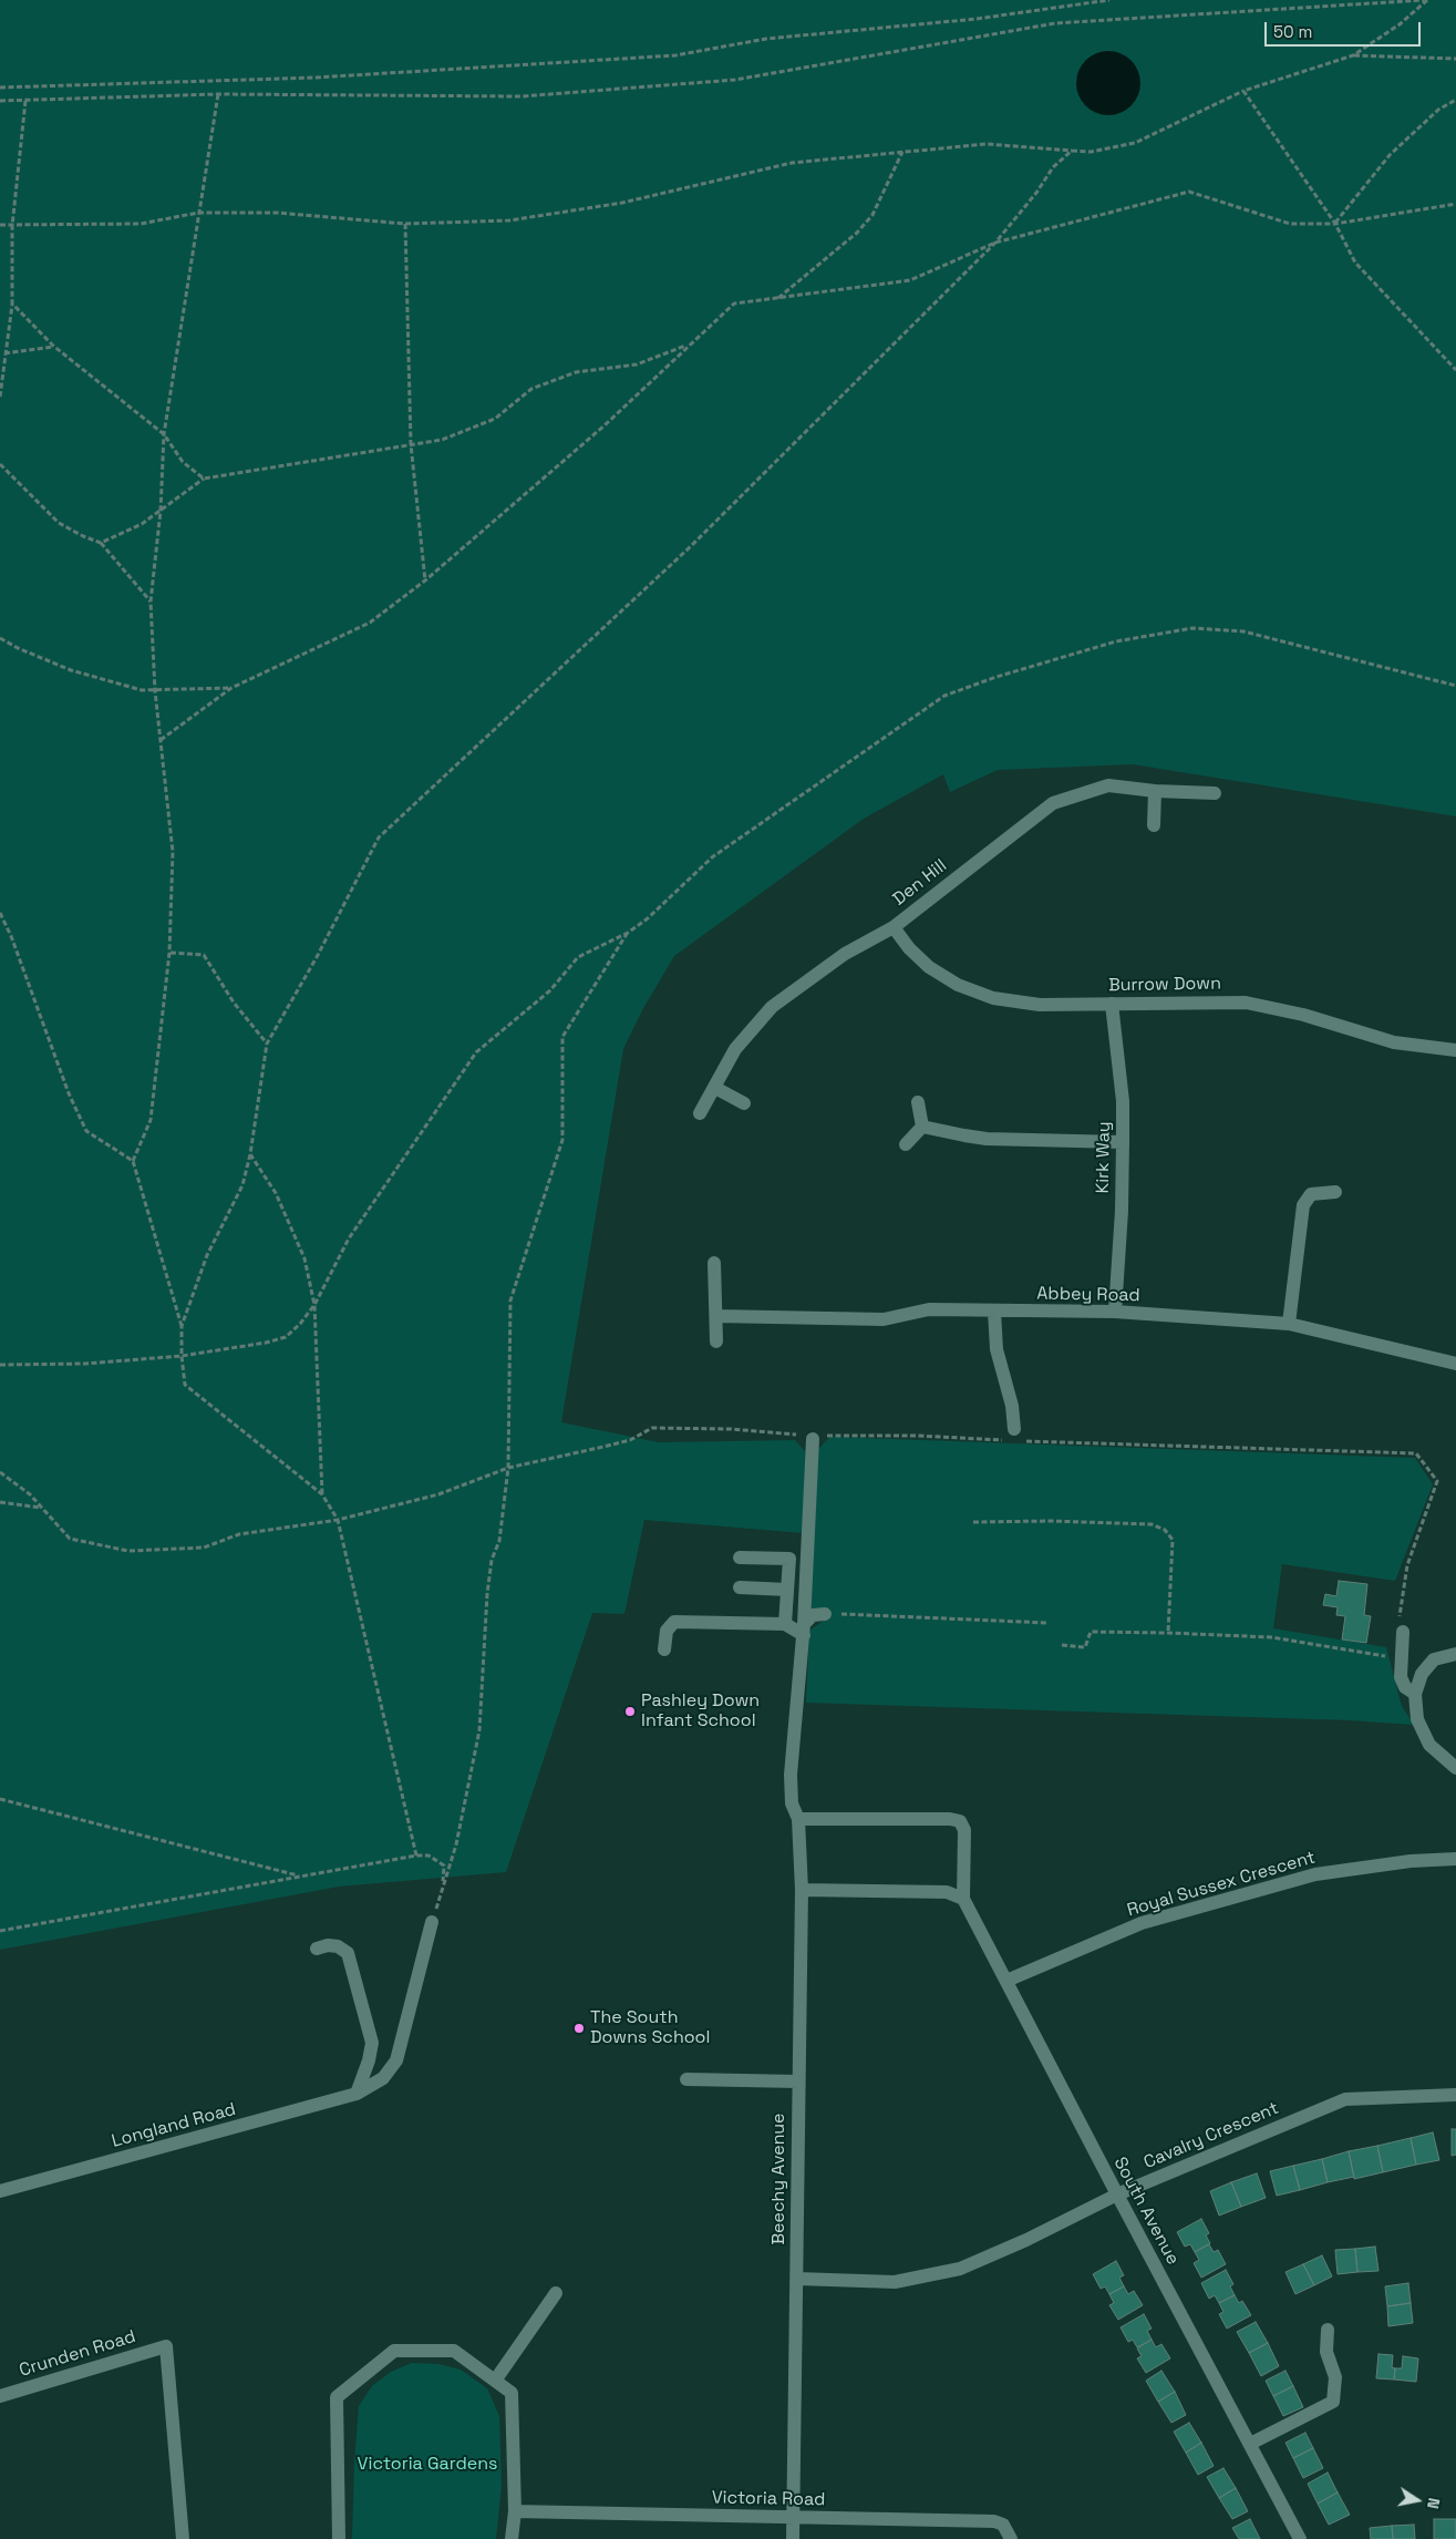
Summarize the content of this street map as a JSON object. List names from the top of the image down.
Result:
{
  "streets": {
    "street": [
      "Den Hill",
      "Burrow Down",
      "Kirk Way",
      "Abbey Road",
      "Royal Sussex Crescent",
      "Longland Road",
      "Cavalry Crescent",
      "Beechy Avenue",
      "South Avenue",
      "Crunden Road",
      "Victoria Road"
    ]
  },
  "crossings": [
    ["Den Hill", "Burrow Down"],
    ["Burrow Down", "Kirk Way"],
    ["Kirk Way", "Abbey Road"],
    ["Royal Sussex Crescent", "South Avenue"],
    ["Cavalry Crescent", "Beechy Avenue"],
    ["Cavalry Crescent", "South Avenue"],
    ["Beechy Avenue", "Victoria Road"]
  ],
  "parks": ["Victoria Gardens"],
  "places": ["Pashley Down Infant School", "The South Downs School"],
  "scale_bar": "50 m",
  "north": "right"
}
